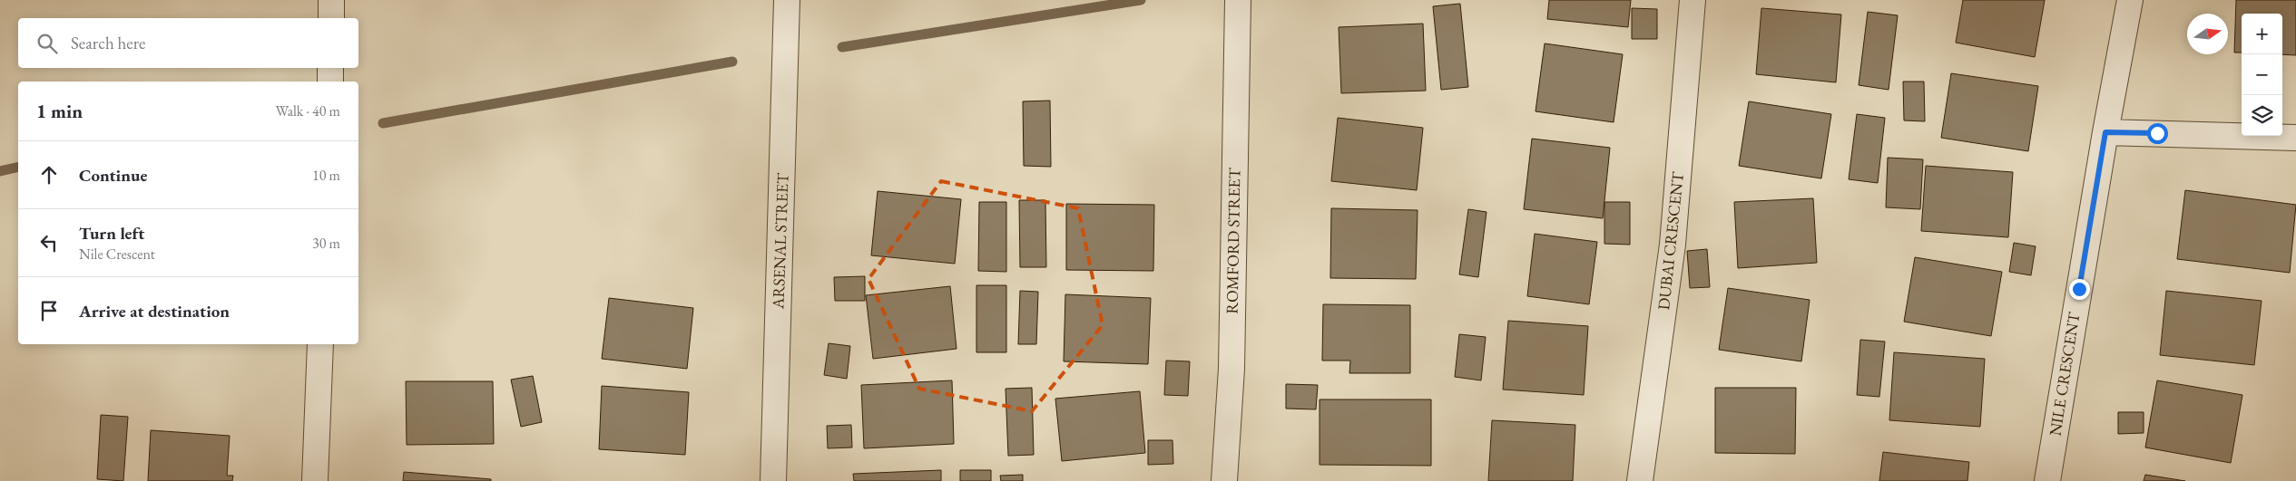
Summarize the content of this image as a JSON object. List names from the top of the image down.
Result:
{
  "streets": {
    "street": [
      "ARSENAL STREET",
      "ROMFORD STREET",
      "DUBAI CRESCENT",
      "NILE CRESCENT"
    ]
  },
  "north": "right",
  "page": {
    "map_buttons": ["+", "−"],
    "search": "Search here",
    "heading": ["1 min", "Walk · 40 m"],
    "list": [
      ["Continue", "10 m"],
      ["Turn left", "Nile Crescent", "30 m"],
      "Arrive at destination"
    ]
  }
}
